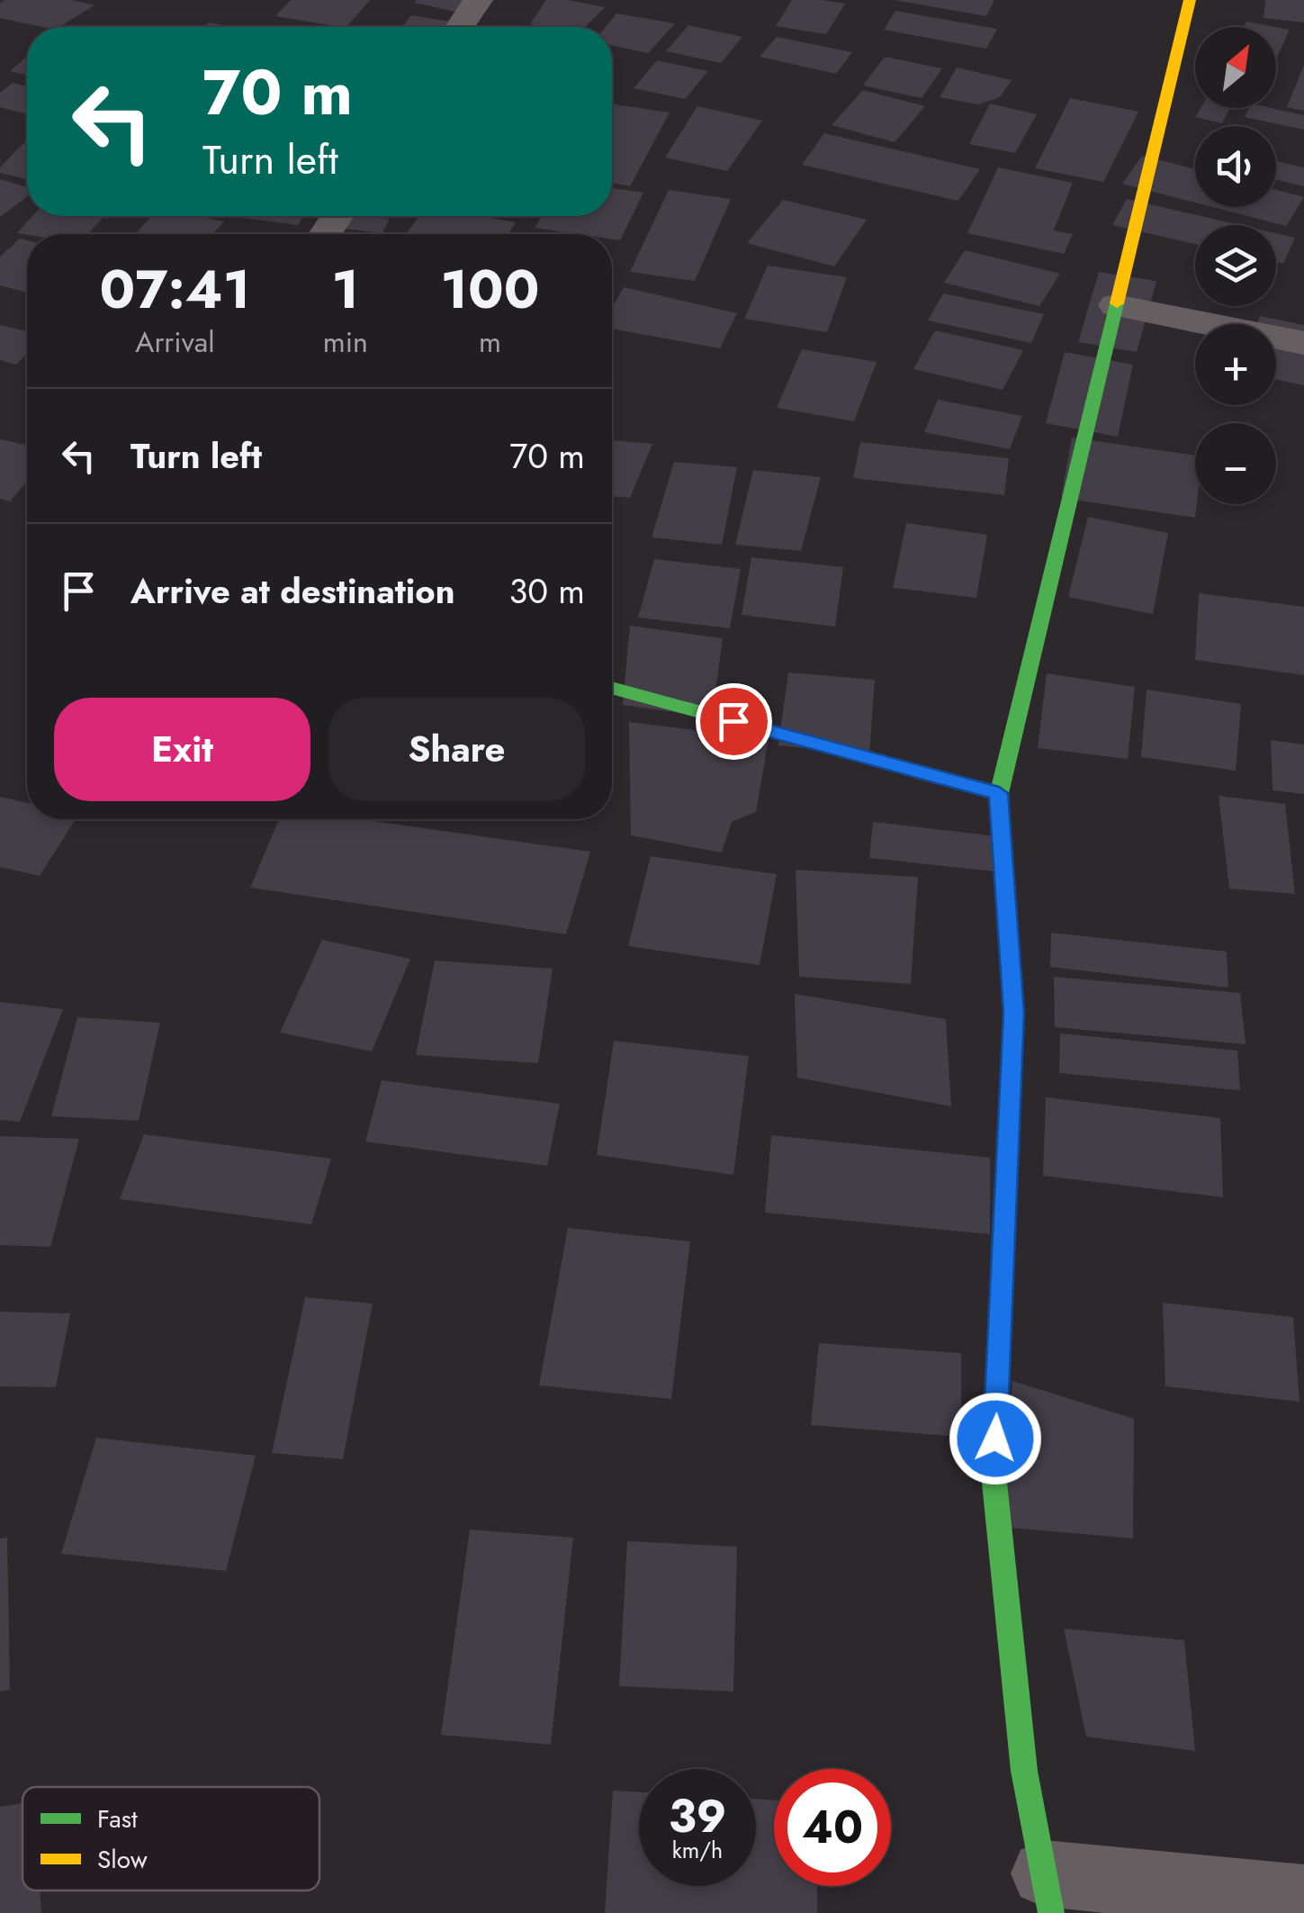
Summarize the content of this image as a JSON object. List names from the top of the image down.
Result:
{
  "legend": ["Fast", "Slow"],
  "north": "top right",
  "page": {
    "map_buttons": ["+", "−"],
    "turn": ["70 m", "Turn left"],
    "eta": [
      "07:41",
      "Arrival",
      "1",
      "min",
      "100",
      "m"
    ],
    "list": [
      {
        "name": "Turn left",
        "value": "70 m"
      },
      {
        "name": "Arrive at destination",
        "value": "30 m"
      }
    ],
    "buttons": ["Exit", "Share"],
    "speed": "39 km/h",
    "limit": "40"
  }
}
